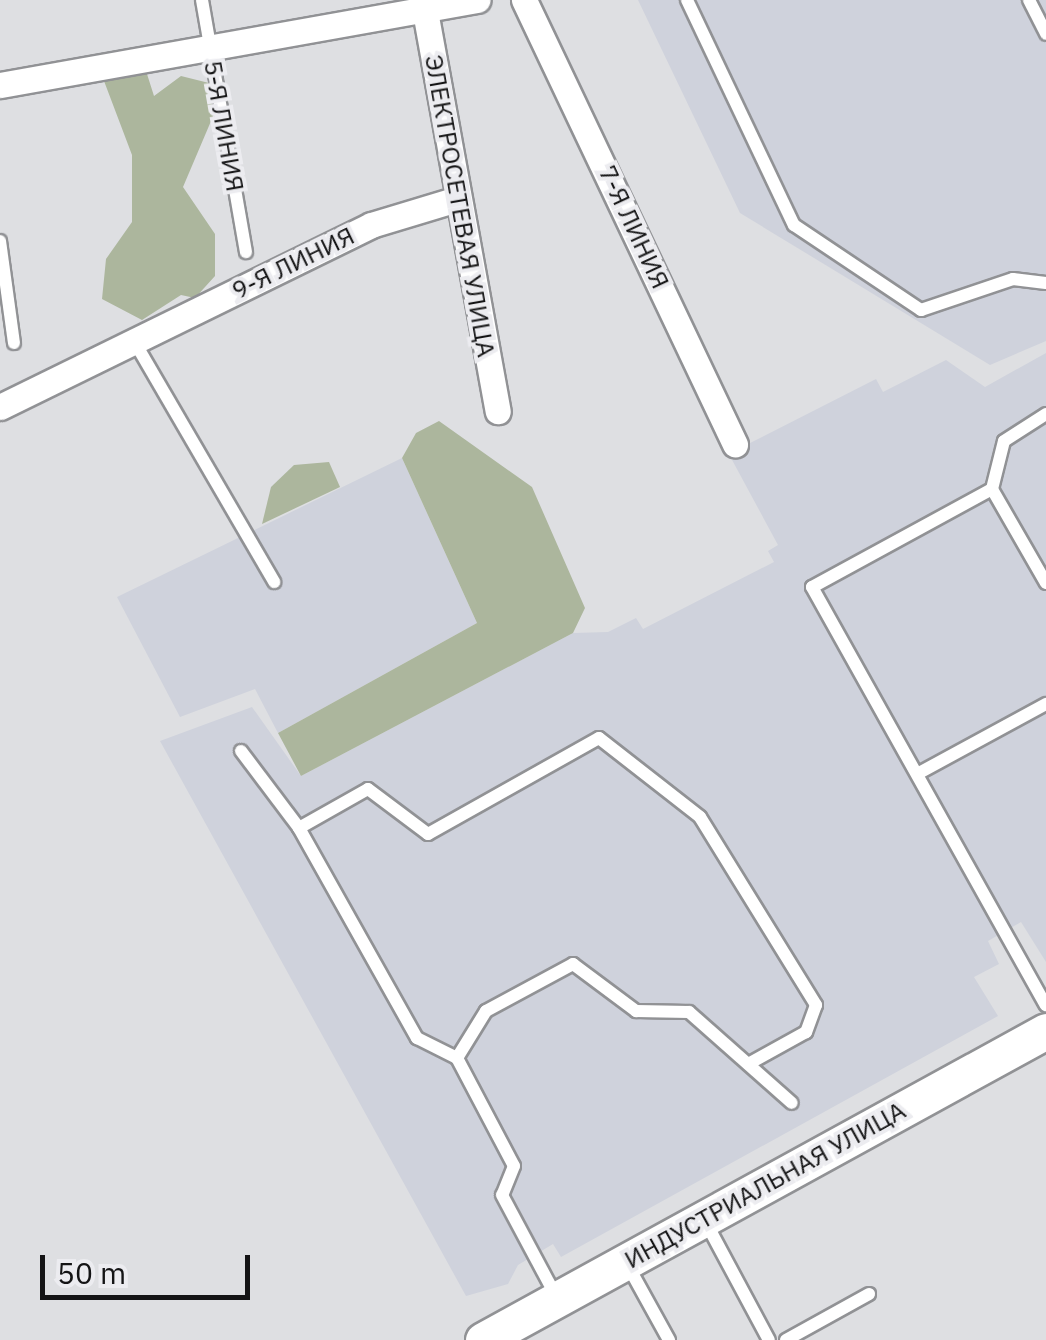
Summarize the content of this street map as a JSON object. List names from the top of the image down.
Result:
{
  "streets": {
    "main road": ["ИНДУСТРИАЛЬНАЯ УЛИЦА"],
    "street": ["ЭЛЕКТРОСЕТЕВАЯ УЛИЦА", "7-Я ЛИНИЯ", "9-Я ЛИНИЯ"],
    "lane": ["5-Я ЛИНИЯ"]
  },
  "crossings": [
    ["ЭЛЕКТРОСЕТЕВАЯ УЛИЦА", "9-Я ЛИНИЯ"]
  ],
  "scale_bar": "50 m"
}
